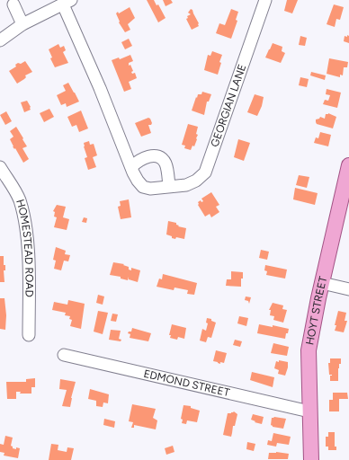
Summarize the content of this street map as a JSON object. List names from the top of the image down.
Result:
{
  "streets": {
    "main road": ["HOYT STREET"],
    "street": ["GEORGIAN LANE", "HOMESTEAD ROAD", "EDMOND STREET"]
  },
  "crossings": [
    ["HOYT STREET", "EDMOND STREET"]
  ]
}
